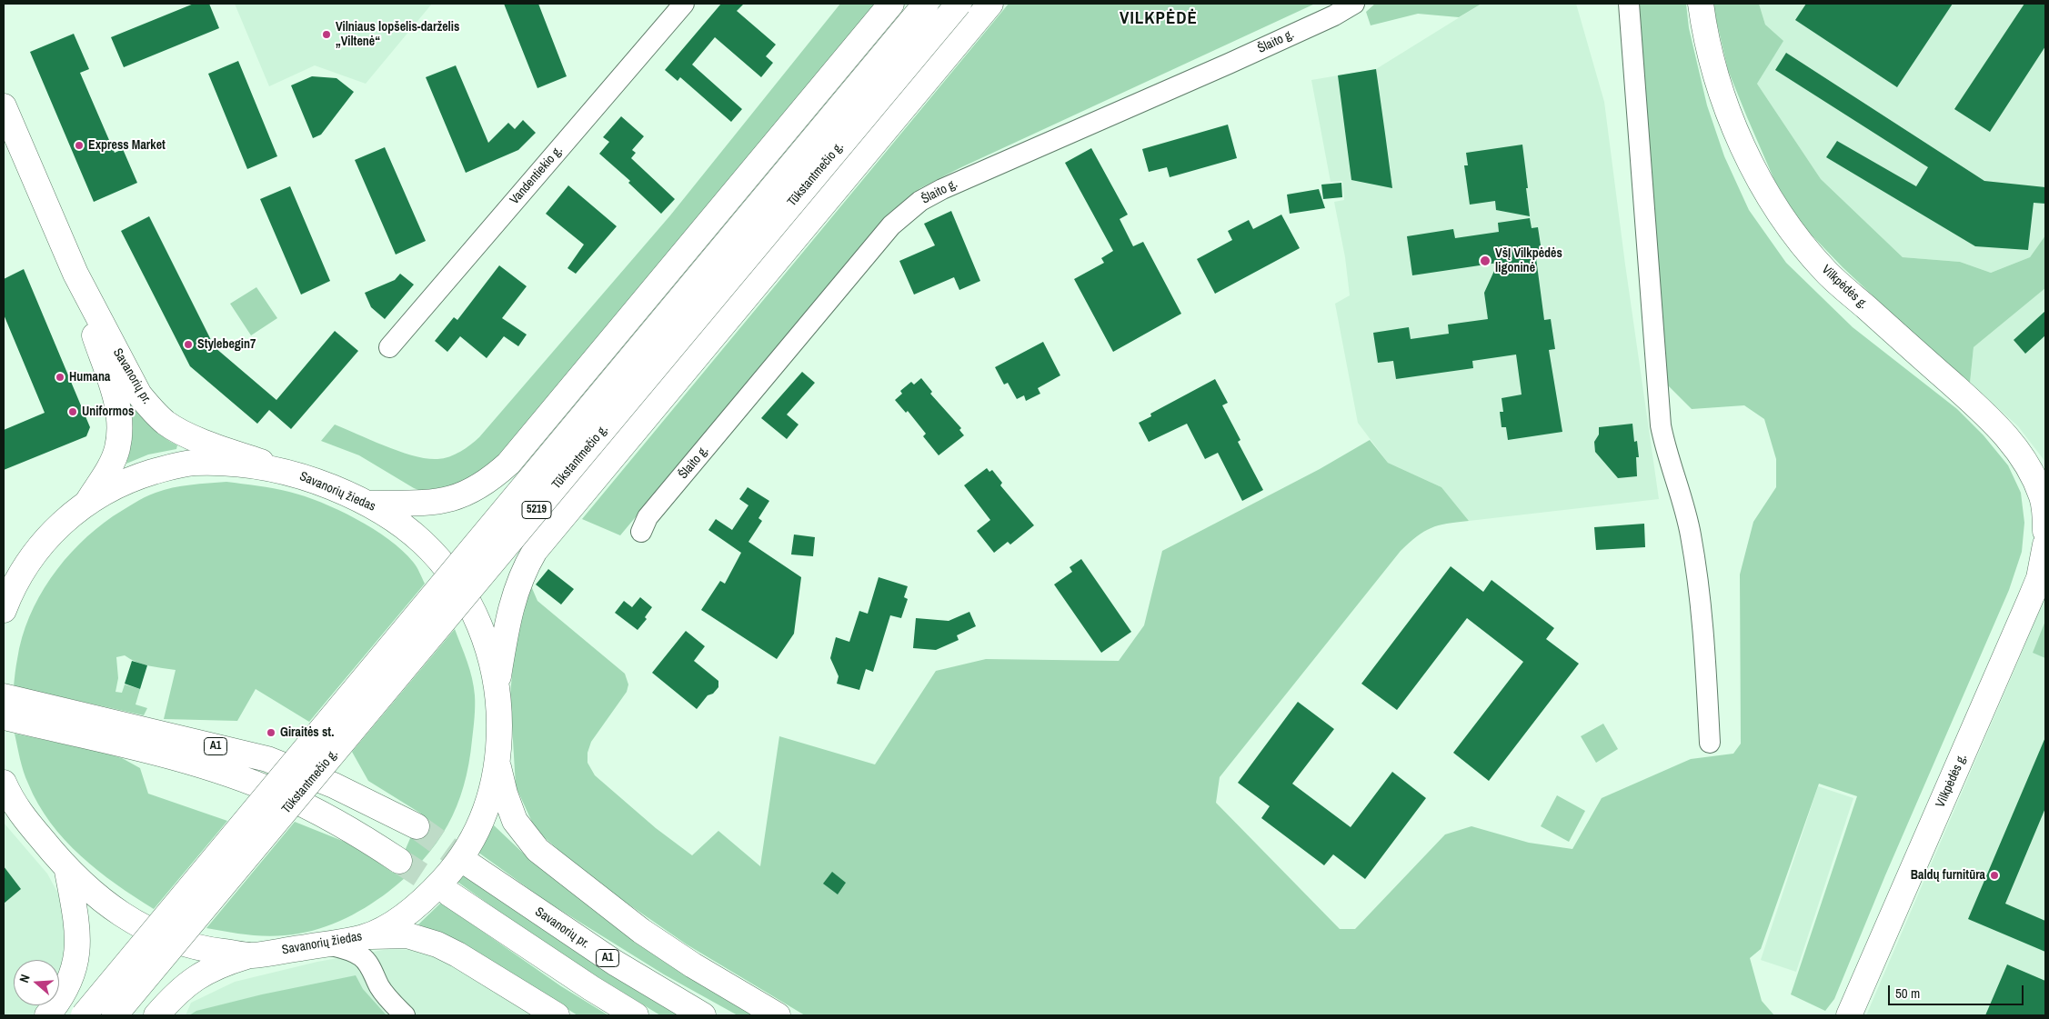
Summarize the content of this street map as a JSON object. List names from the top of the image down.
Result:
{
  "streets": {
    "main road": [
      "Tūkstantmečio g.",
      "Vilkpėdės g.",
      "Savanorių pr.",
      "Savanorių žiedas",
      "5219",
      "A1"
    ],
    "street": ["Šlaito g.", "Vandentiekio g."]
  },
  "crossings": [
    ["Savanorių pr.", "Savanorių žiedas"]
  ],
  "districts": ["VILKPĖDĖ"],
  "places": [
    "Vilniaus lopšelis-darželis „Viltenė“",
    "Express Market",
    "VšĮ Vilkpėdės ligoninė",
    "Stylebegin7",
    "Humana",
    "Uniformos",
    "Giraitės st.",
    "Baldų furnitūra"
  ],
  "scale_bar": "50 m",
  "north": "left"
}
